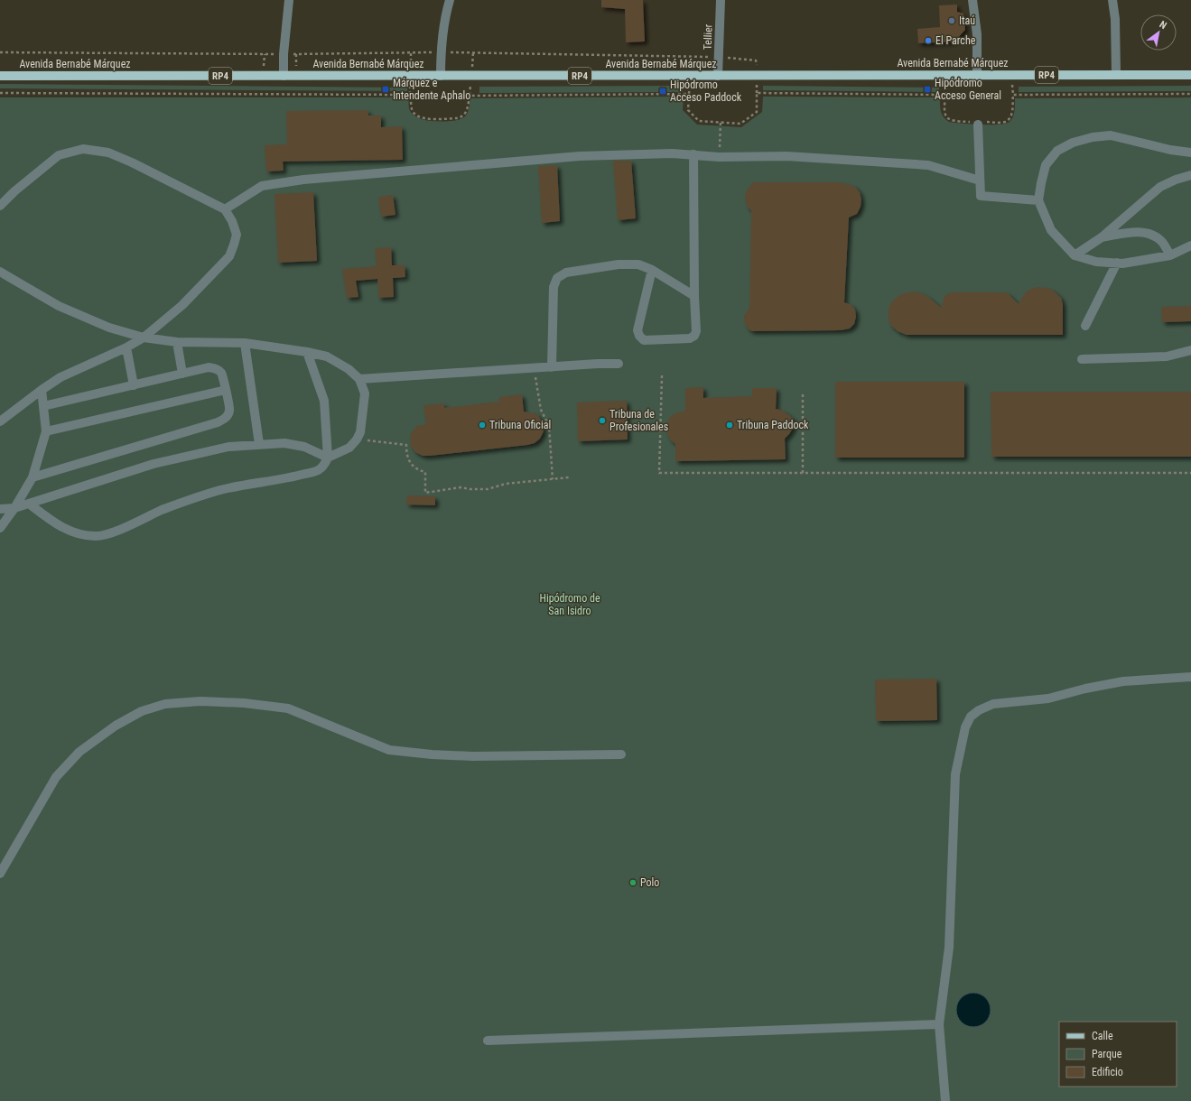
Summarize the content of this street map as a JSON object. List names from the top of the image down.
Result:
{
  "streets": {
    "main road": ["Avenida Bernabé Márquez", "RP4"],
    "street": ["Tellier"]
  },
  "crossings": [
    ["Tellier", "Avenida Bernabé Márquez"]
  ],
  "parks": ["Hipódromo de San Isidro"],
  "places": {
    "other": [
      "Itaú",
      "El Parche",
      "Tribuna de Profesionales",
      "Tribuna Oficial",
      "Tribuna Paddock",
      "Polo"
    ],
    "transit": ["Márquez e Intendente Aphalo", "Hipódromo Acceso General", "Hipódromo Acceso Paddock"]
  },
  "legend": ["Calle", "Parque", "Edificio"],
  "north": "top right"
}
